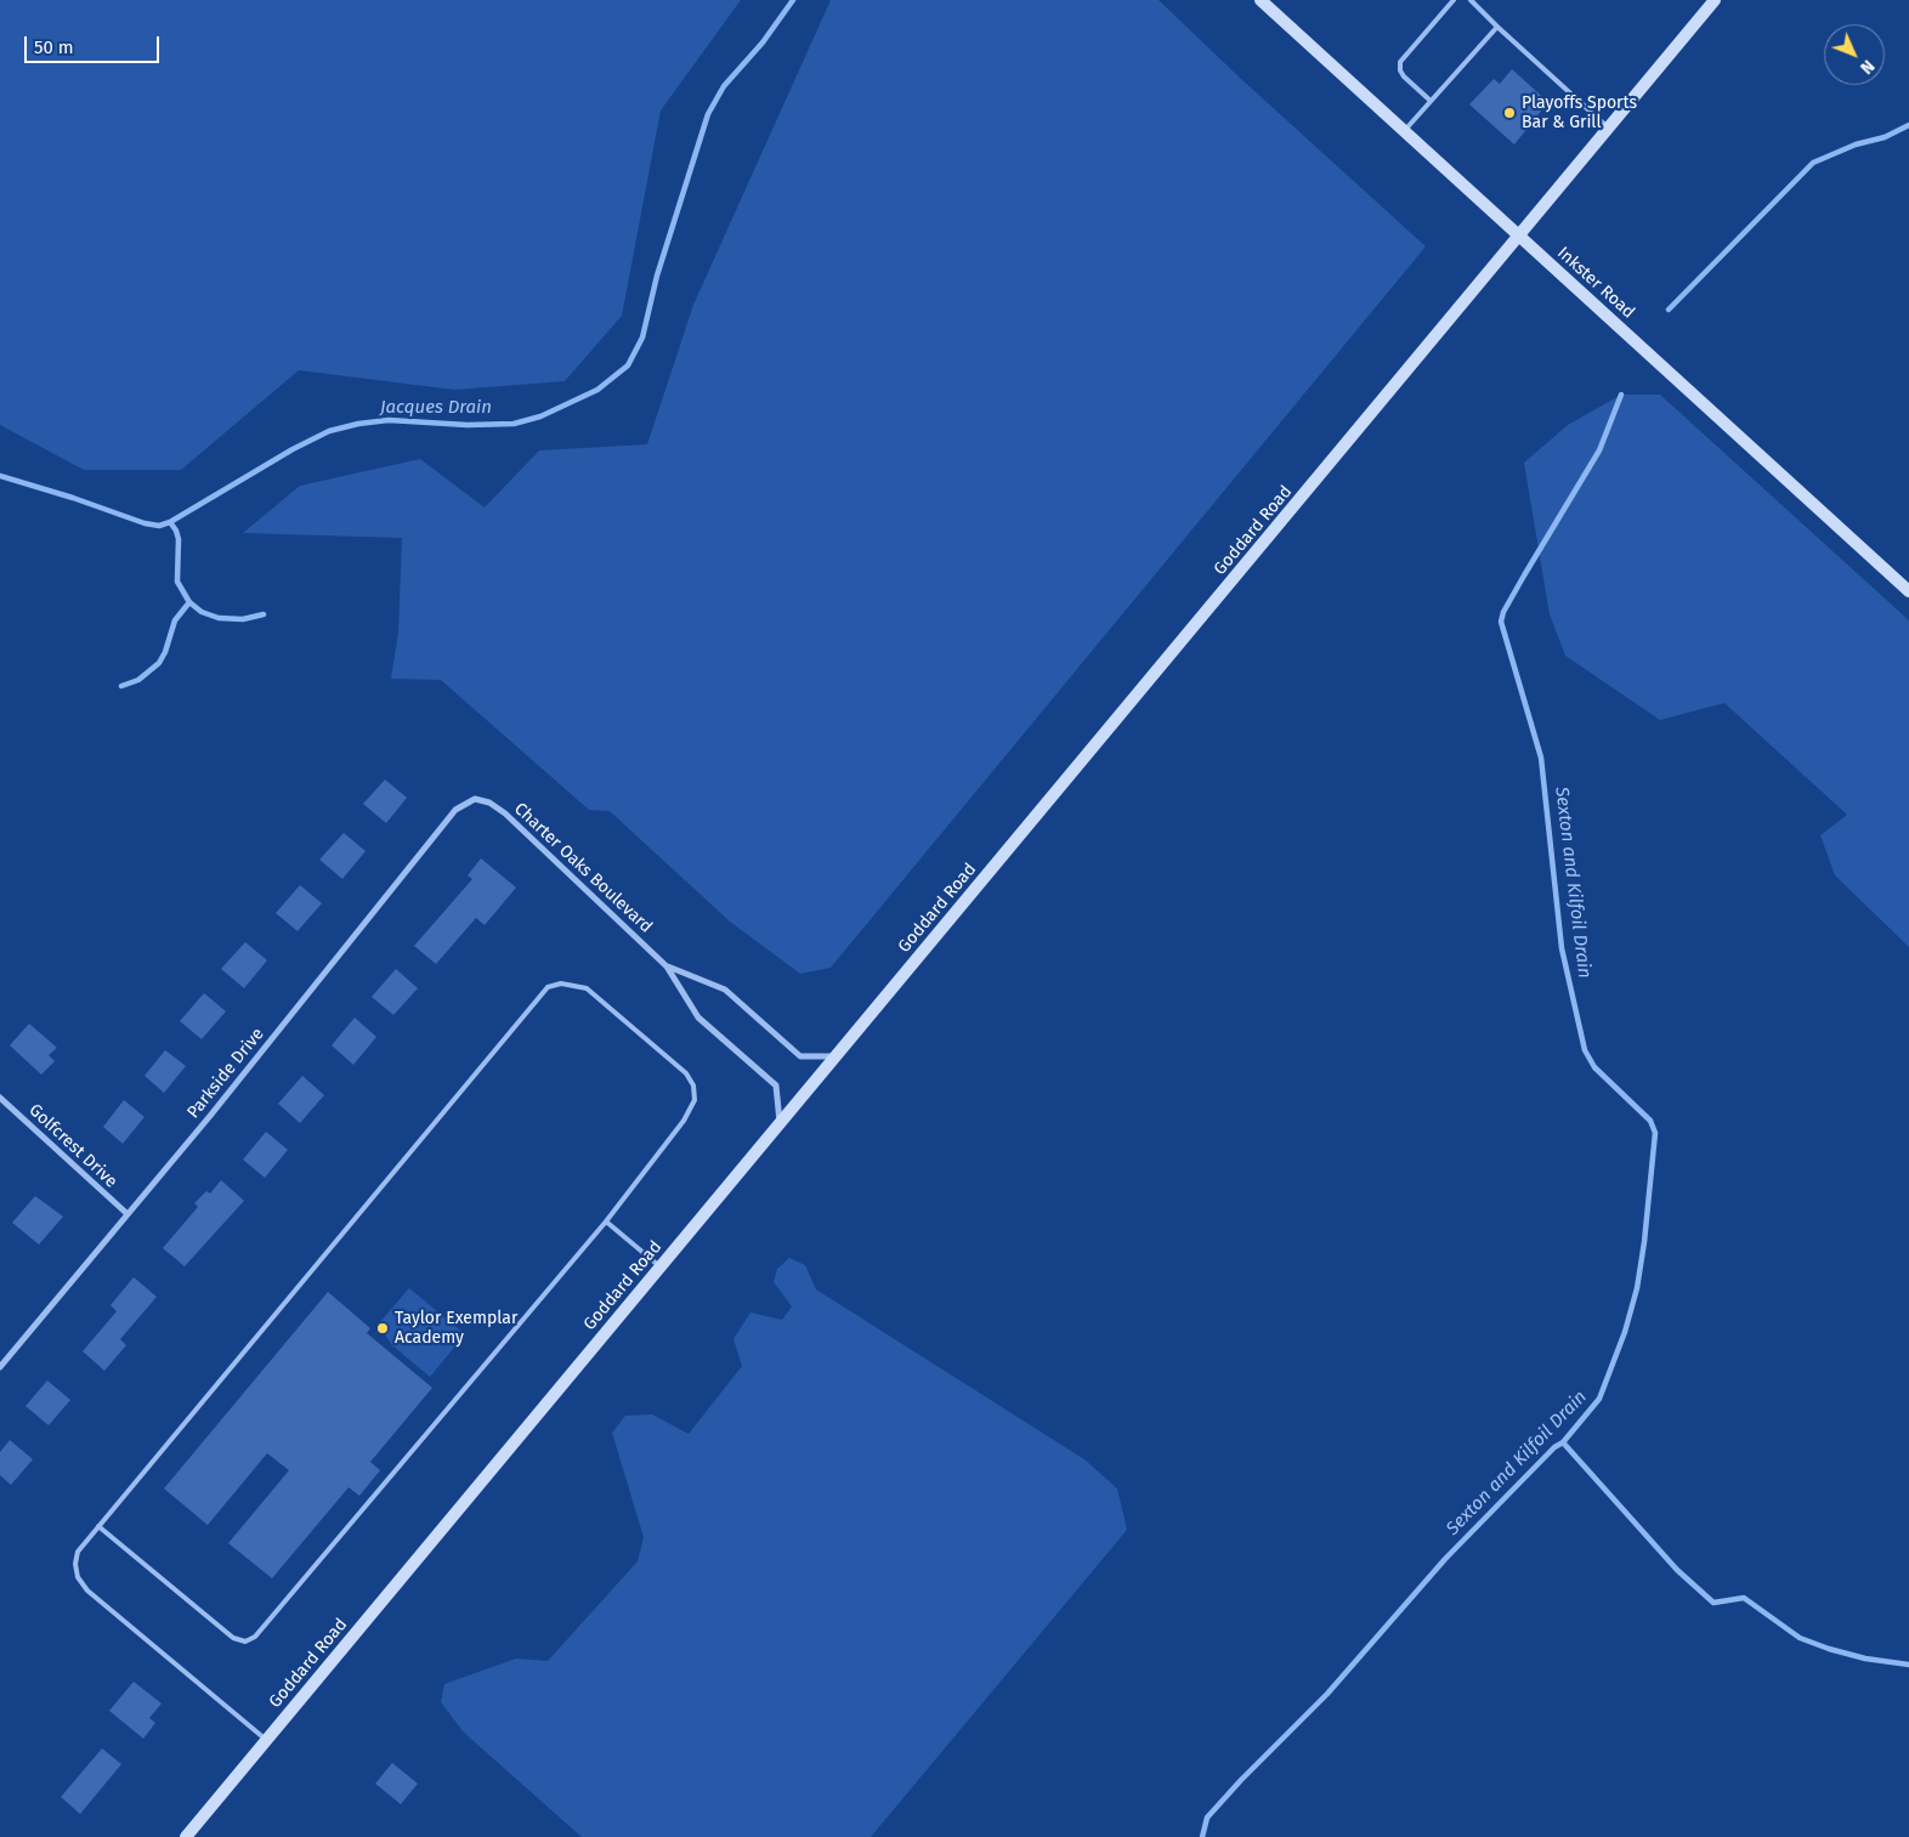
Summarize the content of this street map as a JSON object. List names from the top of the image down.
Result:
{
  "streets": {
    "main road": ["Inkster Road", "Goddard Road"],
    "street": ["Charter Oaks Boulevard", "Parkside Drive", "Golfcrest Drive"]
  },
  "crossings": [
    ["Inkster Road", "Goddard Road"],
    ["Goddard Road", "Charter Oaks Boulevard"],
    ["Charter Oaks Boulevard", "Parkside Drive"],
    ["Parkside Drive", "Golfcrest Drive"]
  ],
  "water": ["Jacques Drain", "Sexton and Kilfoil Drain"],
  "places": ["Playoffs Sports Bar & Grill", "Taylor Exemplar Academy"],
  "scale_bar": "50 m",
  "north": "bottom right"
}
